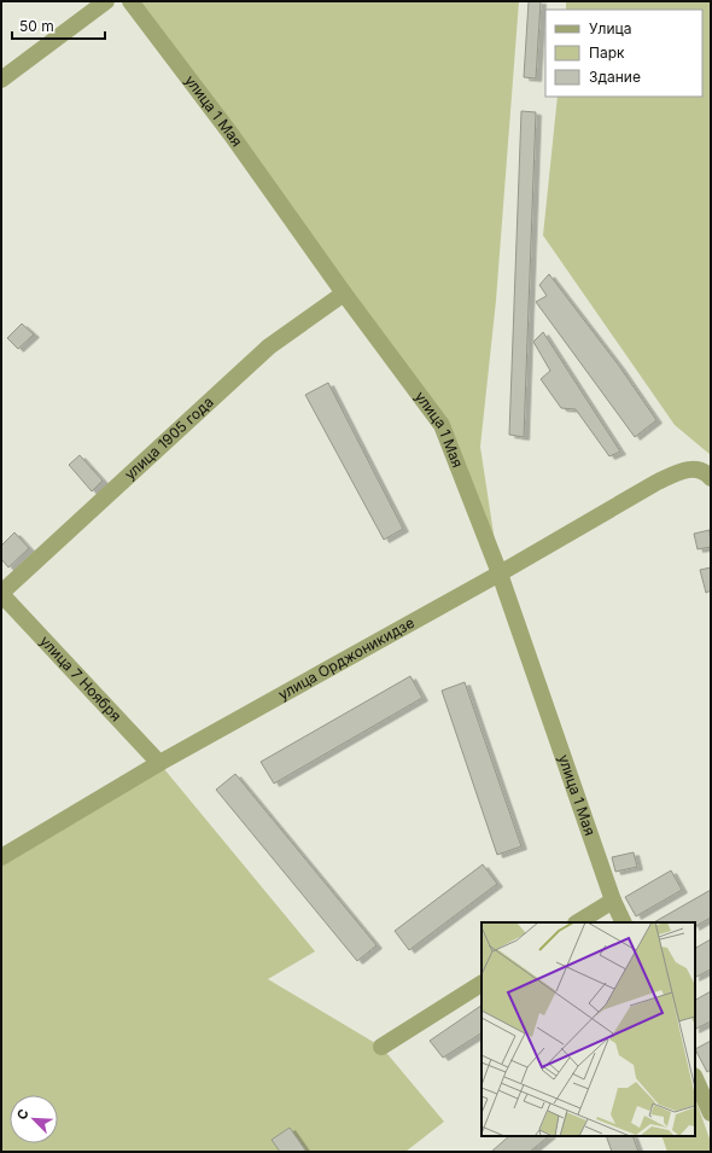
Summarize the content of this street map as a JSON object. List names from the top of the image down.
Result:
{
  "streets": {
    "street": [
      "улица 1 Мая",
      "улица 1905 года",
      "улица Орджоникидзе",
      "улица 7 Ноября"
    ]
  },
  "crossings": [
    ["улица 1 Мая", "улица 1905 года"],
    ["улица 1 Мая", "улица Орджоникидзе"],
    ["улица 1905 года", "улица 7 Ноября"],
    ["улица Орджоникидзе", "улица 7 Ноября"]
  ],
  "legend": ["Улица", "Парк", "Здание"],
  "scale_bar": "50 m",
  "north": "top left"
}
